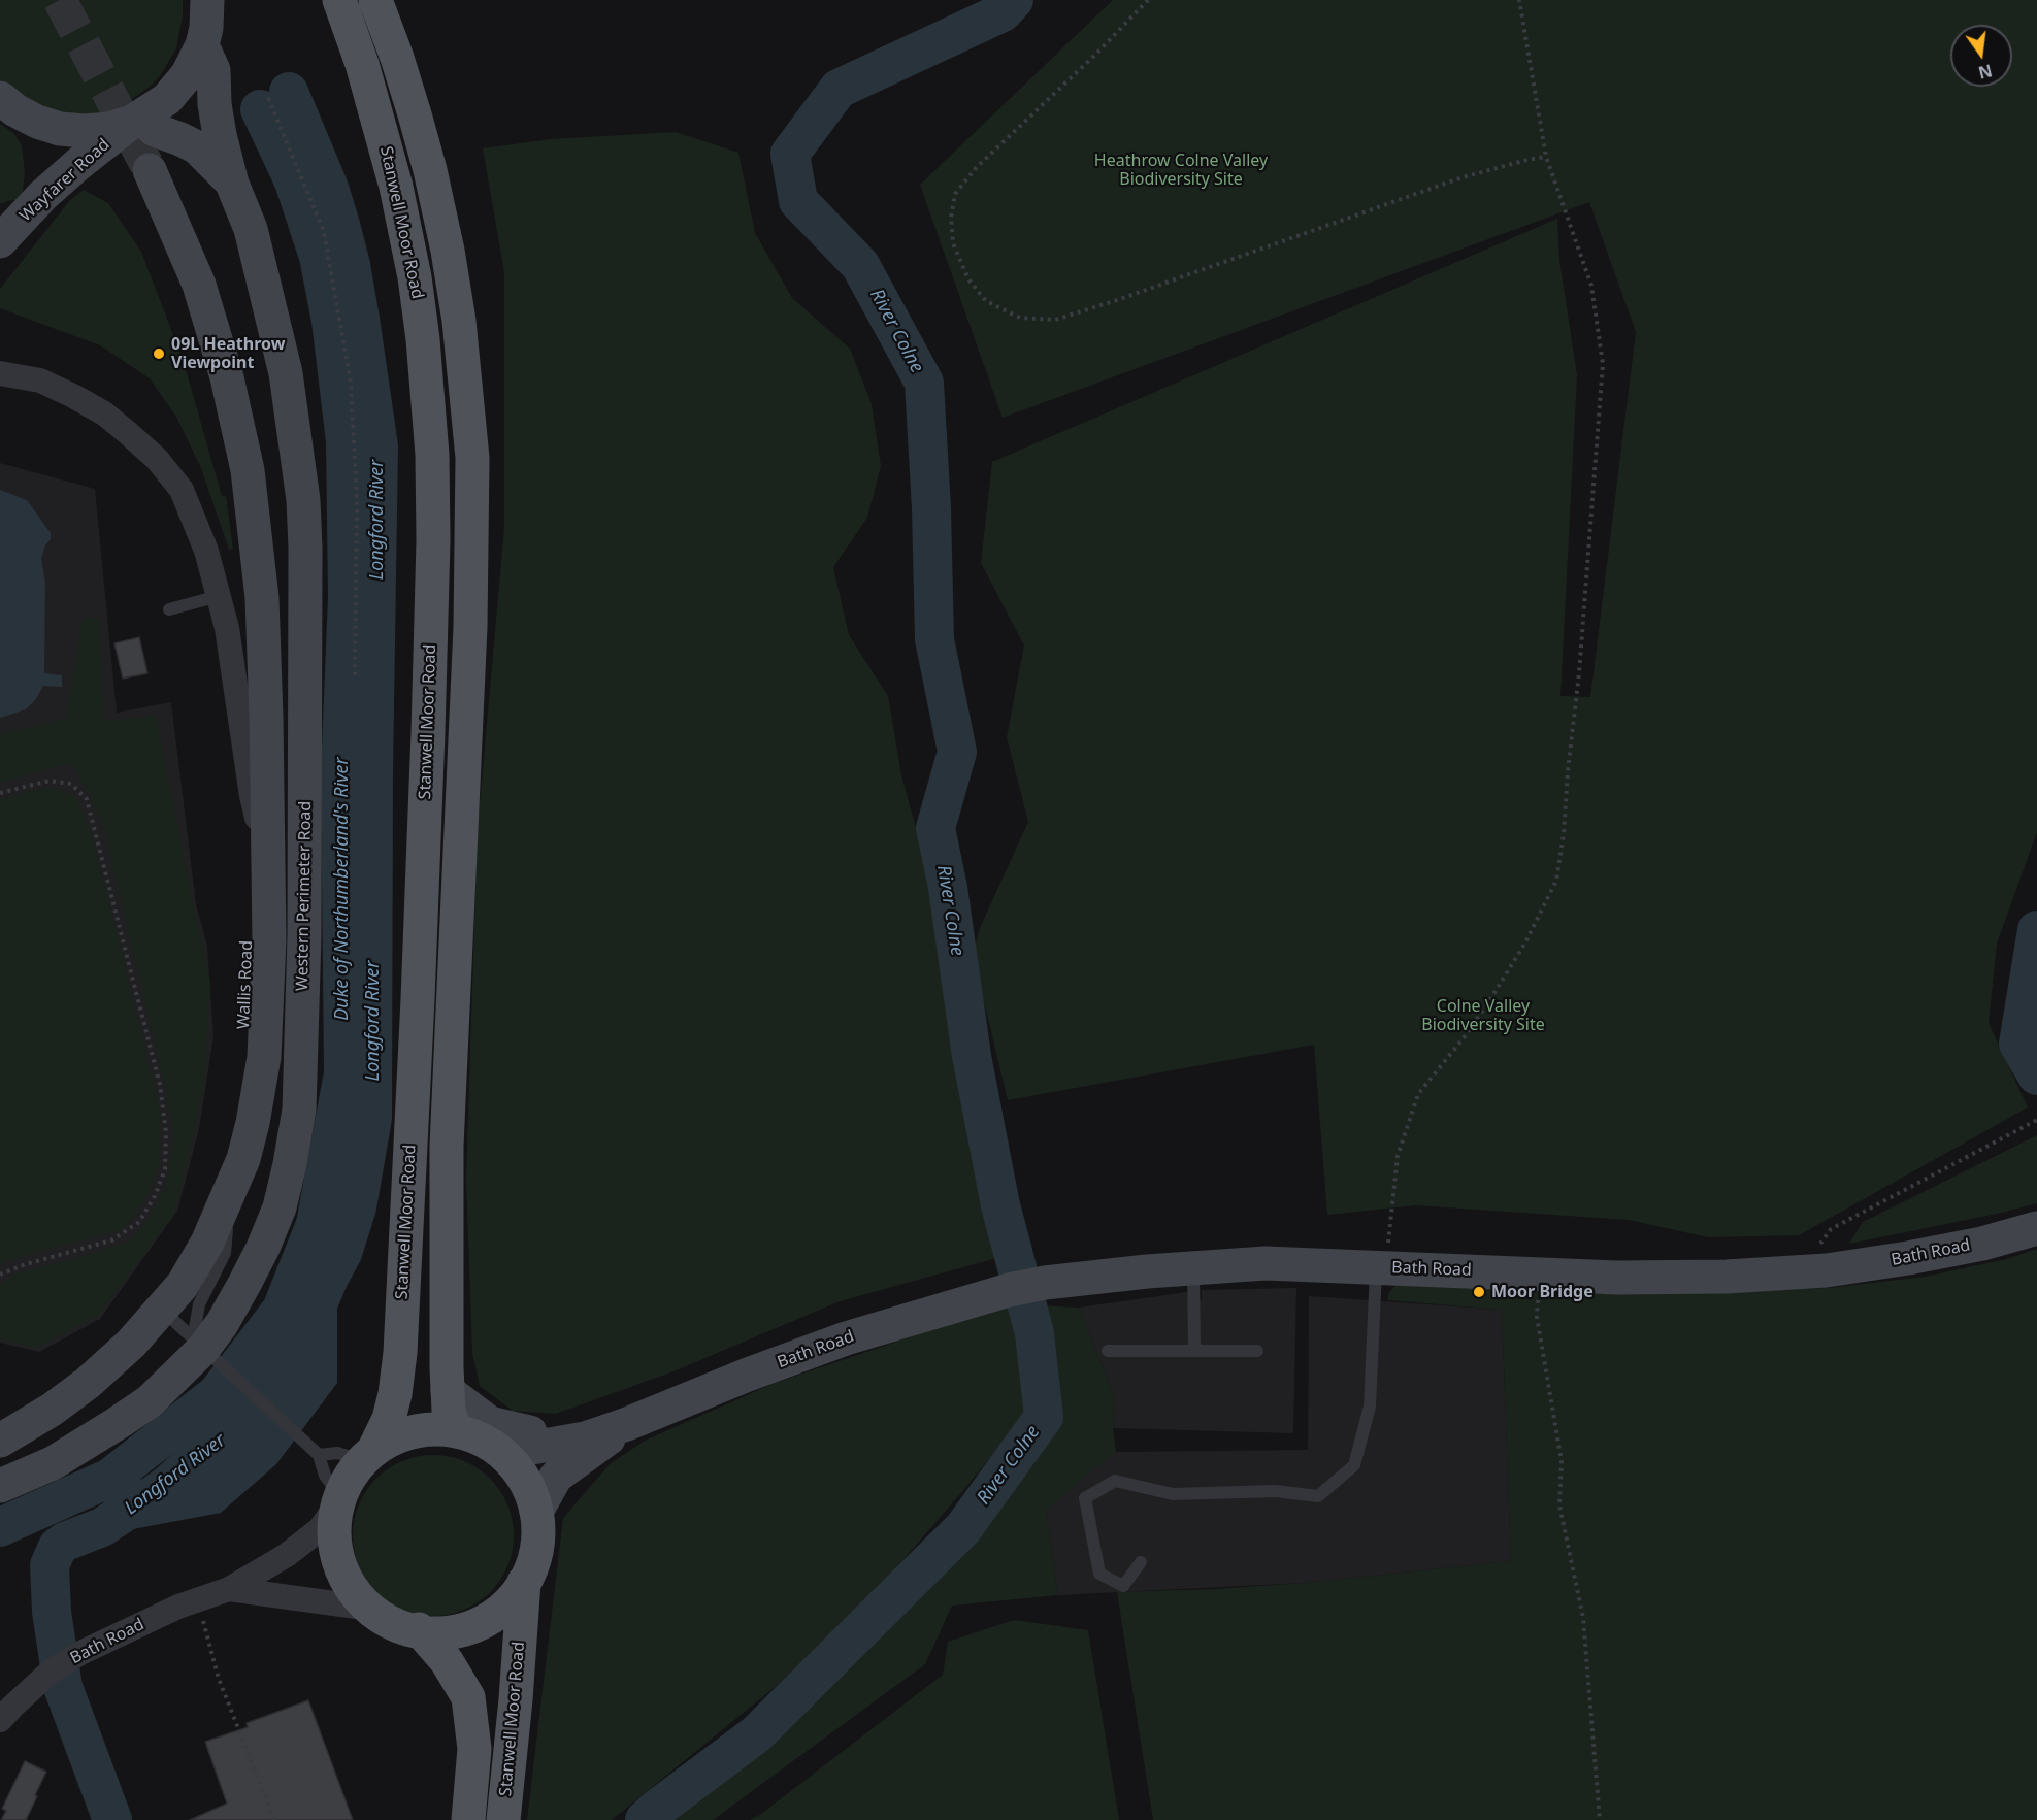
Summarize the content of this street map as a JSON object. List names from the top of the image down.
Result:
{
  "streets": {
    "main road": ["Stanwell Moor Road"],
    "street": ["Wayfarer Road", "Western Perimeter Road", "Bath Road"]
  },
  "crossings": [
    ["Wayfarer Road", "Western Perimeter Road"],
    ["Stanwell Moor Road", "Bath Road"]
  ],
  "water": ["River Colne", "Longford River", "Duke of Northumberland's River"],
  "parks": ["Heathrow Colne Valley Biodiversity Site", "Colne Valley Biodiversity Site"],
  "places": ["09L Heathrow Viewpoint", "Moor Bridge"],
  "north": "bottom"
}
